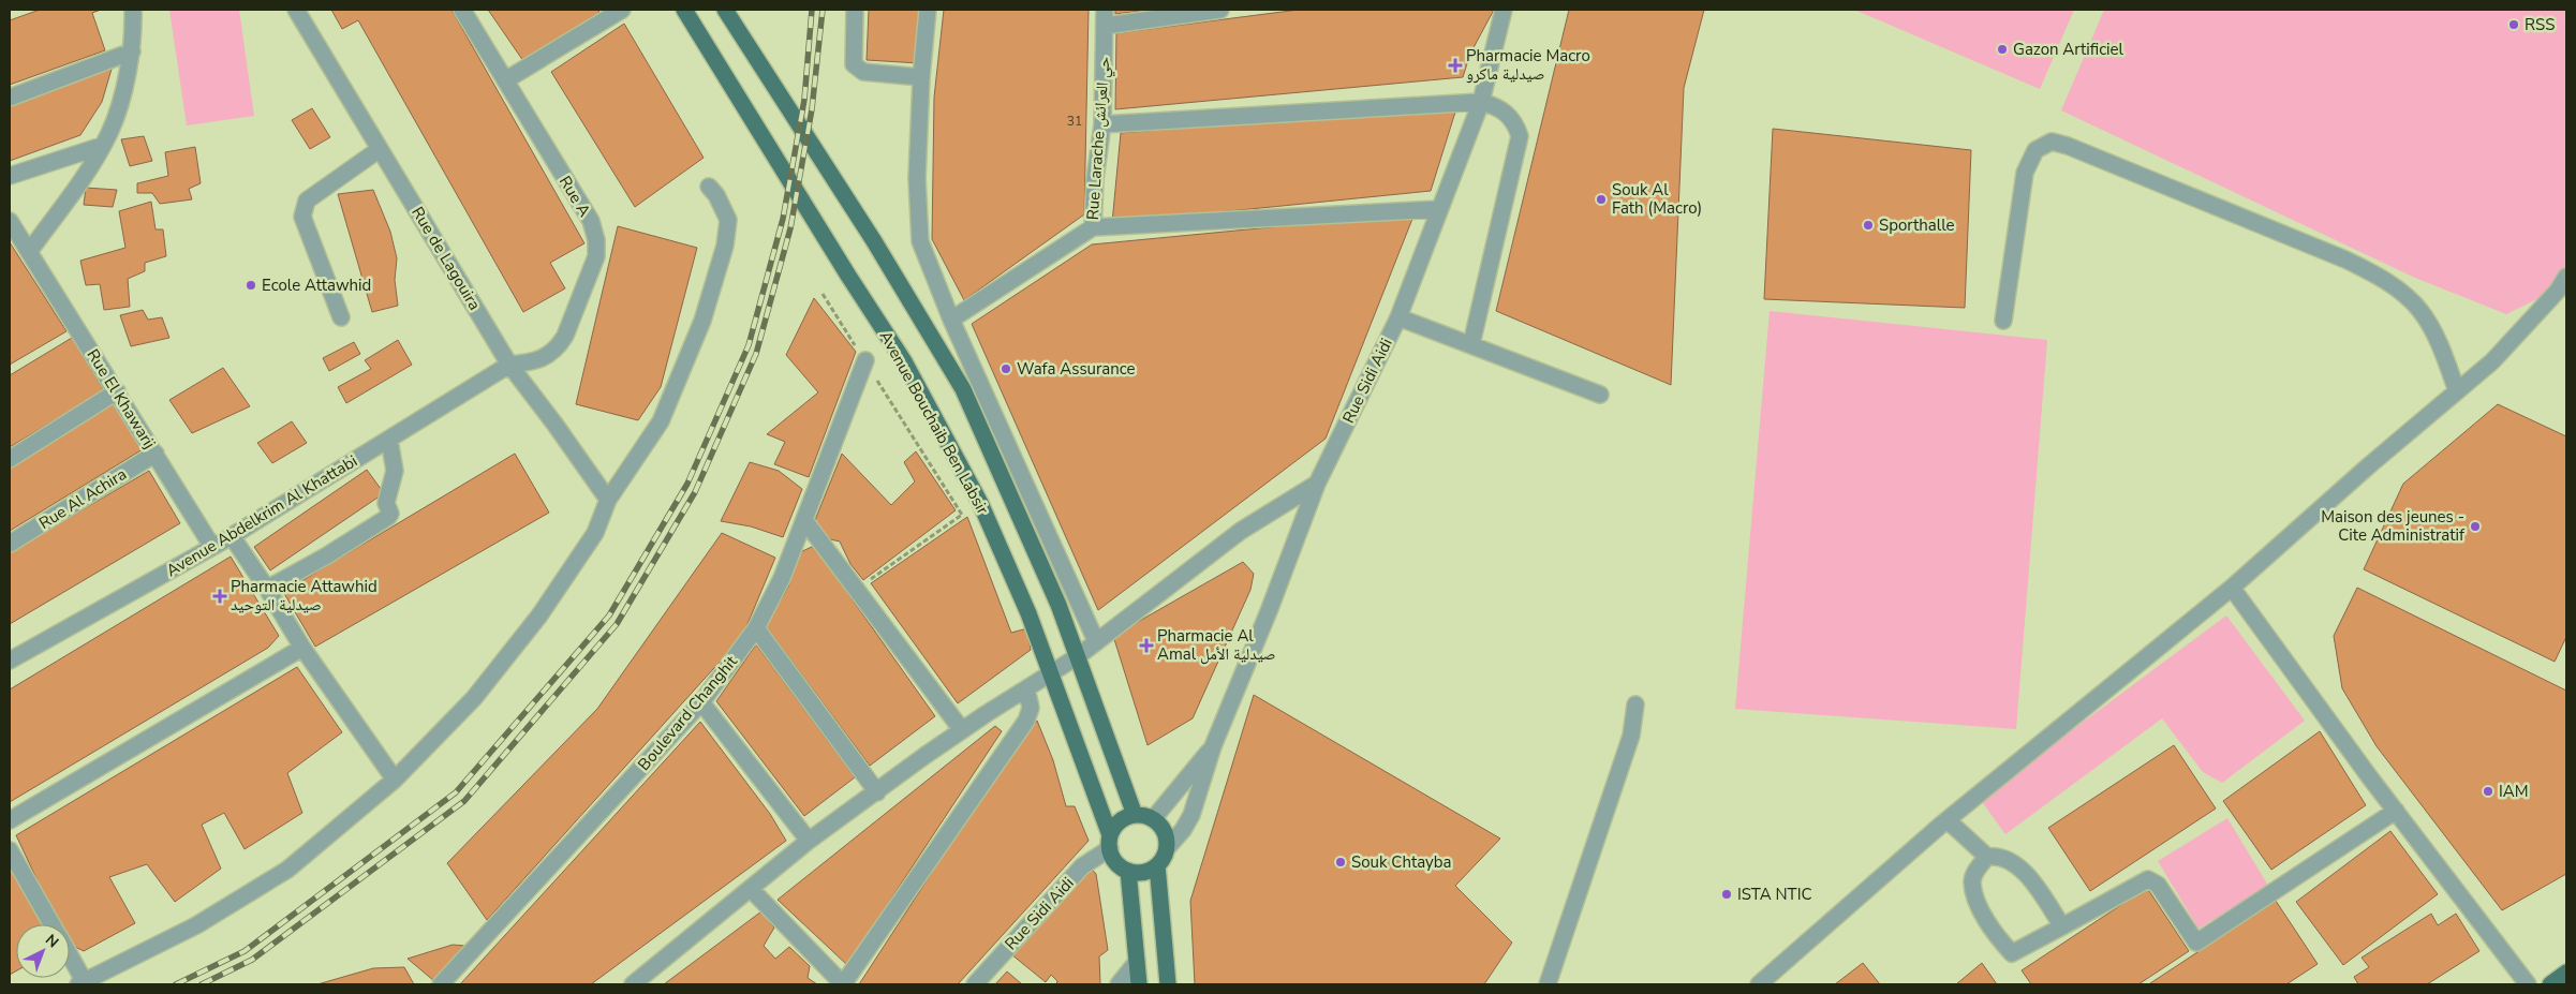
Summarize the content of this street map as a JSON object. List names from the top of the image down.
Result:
{
  "streets": {
    "main road": ["Avenue Bouchaib Ben Labsir"],
    "street": [
      "Rue Larache حي العرائش",
      "Rue A",
      "Rue de Lagouira",
      "Rue Sidi Aidi",
      "Rue El Khawarij",
      "Rue Al Achira",
      "Avenue Abdelkrim Al Khattabi",
      "Boulevard Changhit"
    ]
  },
  "crossings": [
    ["Rue A", "Rue de Lagouira"],
    ["Rue A", "Avenue Abdelkrim Al Khattabi"],
    ["Rue de Lagouira", "Avenue Abdelkrim Al Khattabi"],
    ["Rue Sidi Aidi", "Avenue Bouchaib Ben Labsir"],
    ["Rue El Khawarij", "Rue Al Achira"],
    ["Rue El Khawarij", "Avenue Abdelkrim Al Khattabi"]
  ],
  "places": {
    "other": [
      "RSS",
      "Gazon Artificiel",
      "Souk Al Fath (Macro)",
      "Sporthalle",
      "Ecole Attawhid",
      "Wafa Assurance",
      "Maison des jeunes - Cite Administratif",
      "IAM",
      "Souk Chtayba",
      "ISTA NTIC"
    ],
    "health": ["Pharmacie Macro صيدلية ماكرو", "Pharmacie Attawhid صيدلية التوحيد", "Pharmacie Al Amal صيدلية الأمل"]
  },
  "house_numbers": ["31"],
  "north": "top right"
}
